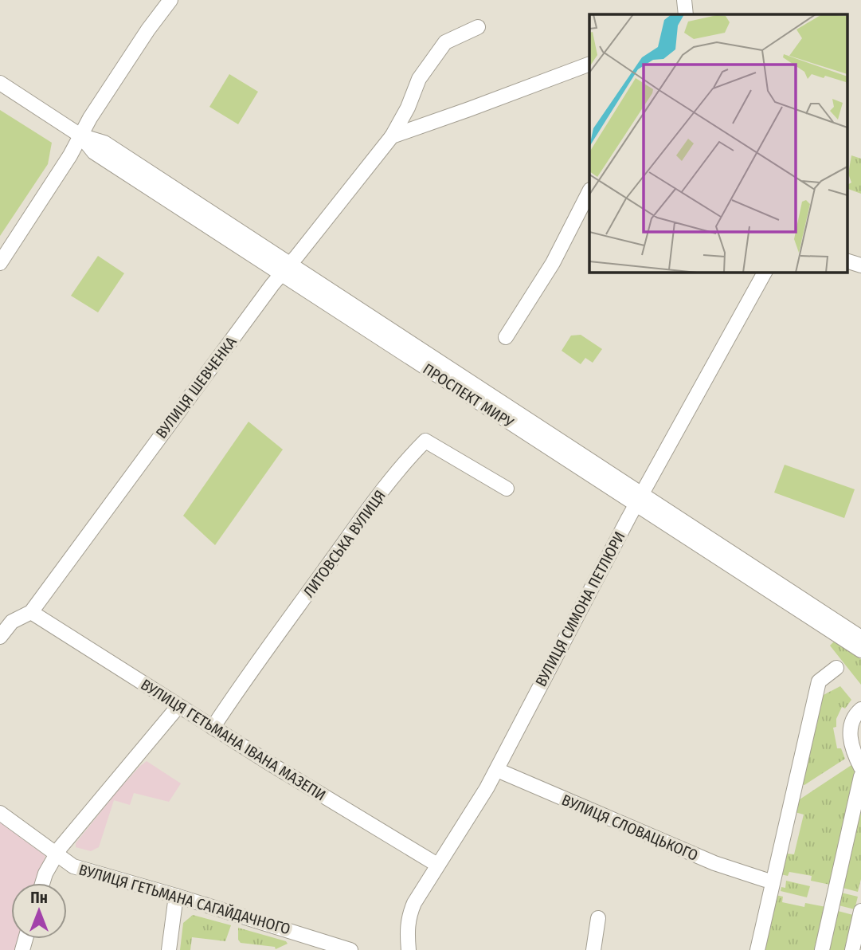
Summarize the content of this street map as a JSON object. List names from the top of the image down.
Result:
{
  "streets": {
    "street": [
      "ВУЛИЦЯ ШЕВЧЕНКА",
      "ПРОСПЕКТ МИРУ",
      "ЛИТОВСЬКА ВУЛИЦЯ",
      "ВУЛИЦЯ СИМОНА ПЕТЛЮРИ",
      "ВУЛИЦЯ ГЕТЬМАНА ІВАНА МАЗЕПИ",
      "ВУЛИЦЯ СЛОВАЦЬКОГО",
      "ВУЛИЦЯ ГЕТЬМАНА САГАЙДАЧНОГО"
    ]
  },
  "crossings": [
    ["ВУЛИЦЯ ШЕВЧЕНКА", "ПРОСПЕКТ МИРУ"],
    ["ВУЛИЦЯ ШЕВЧЕНКА", "ВУЛИЦЯ ГЕТЬМАНА ІВАНА МАЗЕПИ"],
    ["ПРОСПЕКТ МИРУ", "ВУЛИЦЯ СИМОНА ПЕТЛЮРИ"],
    ["ЛИТОВСЬКА ВУЛИЦЯ", "ВУЛИЦЯ ГЕТЬМАНА ІВАНА МАЗЕПИ"],
    ["ВУЛИЦЯ СИМОНА ПЕТЛЮРИ", "ВУЛИЦЯ ГЕТЬМАНА ІВАНА МАЗЕПИ"],
    ["ВУЛИЦЯ СИМОНА ПЕТЛЮРИ", "ВУЛИЦЯ СЛОВАЦЬКОГО"]
  ],
  "north": "top"
}
